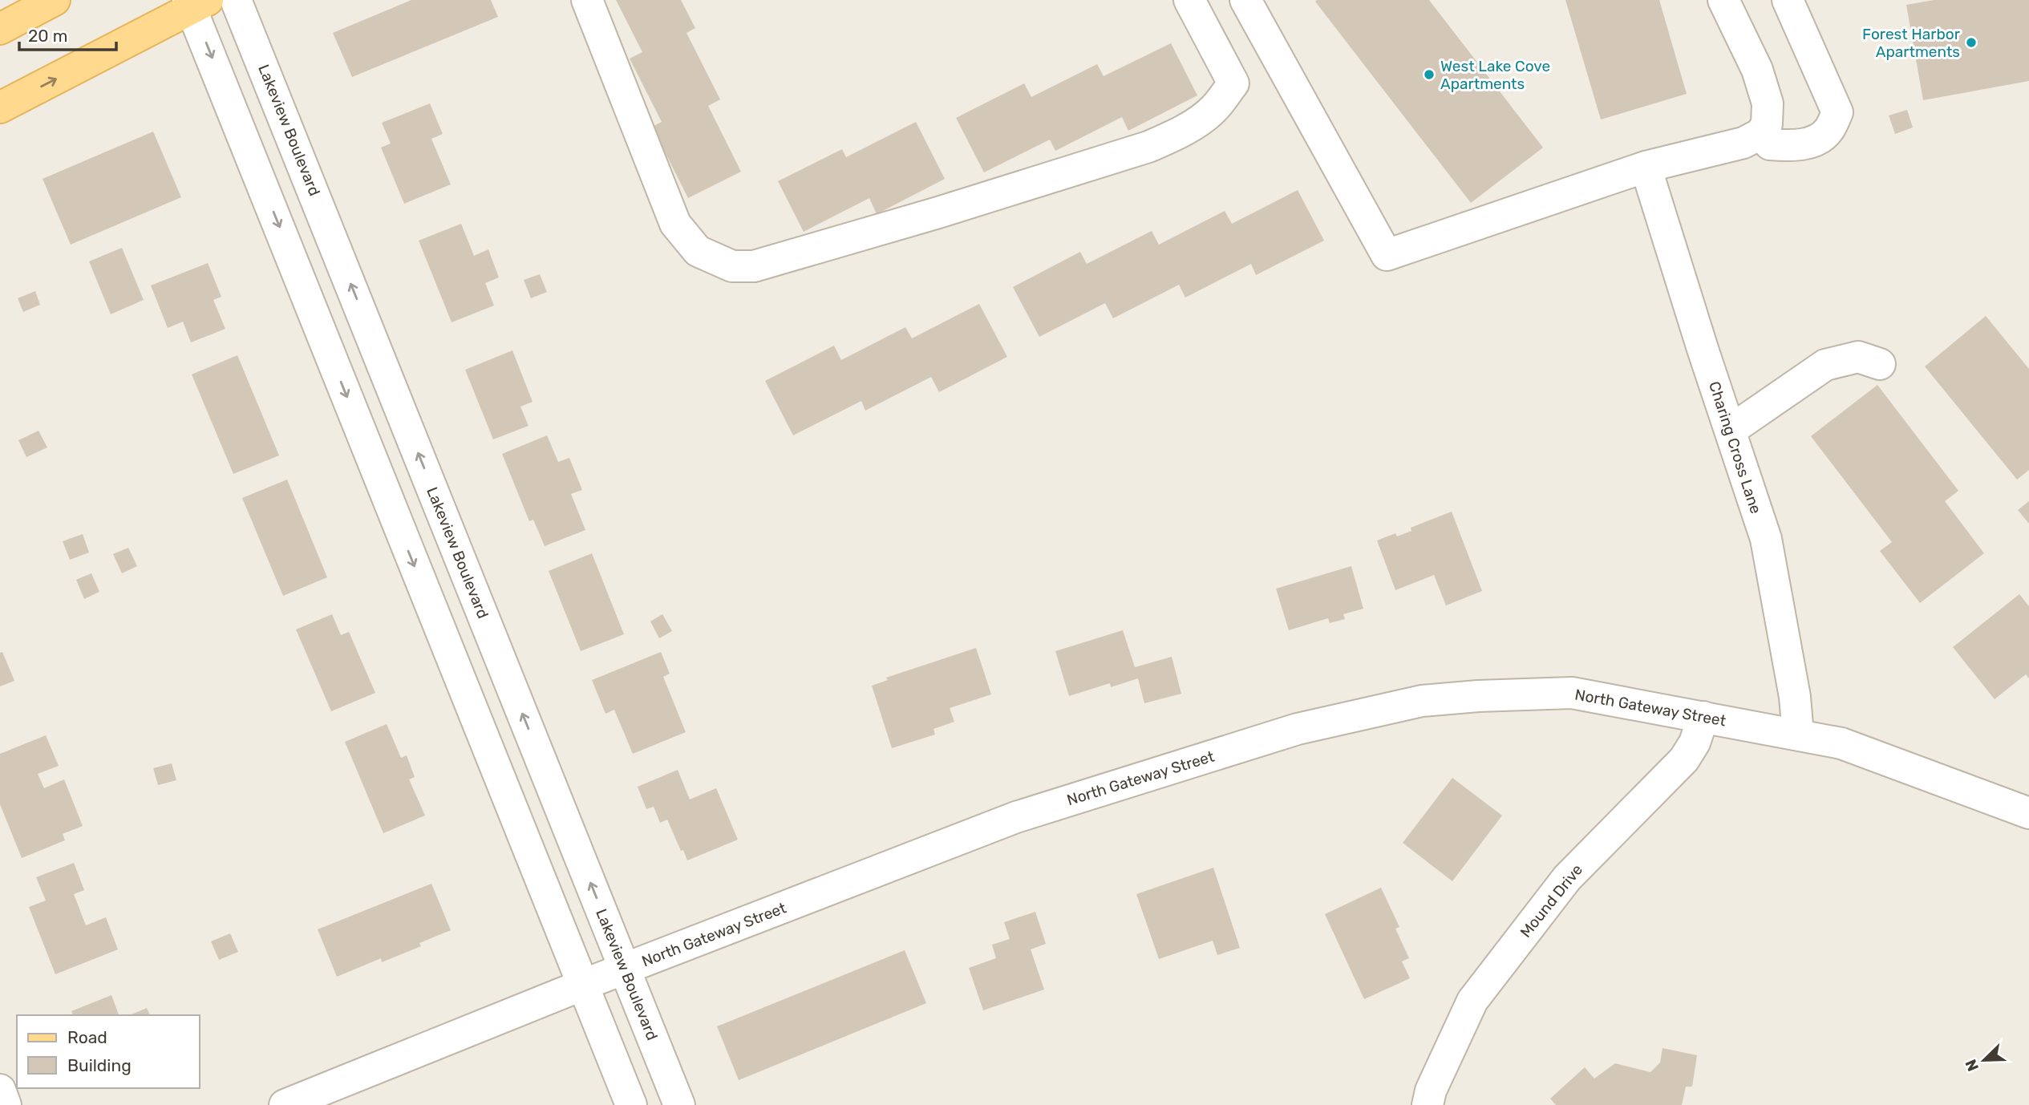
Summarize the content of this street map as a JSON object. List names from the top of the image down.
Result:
{
  "streets": {
    "street": [
      "Lakeview Boulevard",
      "Charing Cross Lane",
      "North Gateway Street",
      "Mound Drive"
    ]
  },
  "crossings": [
    ["Lakeview Boulevard", "North Gateway Street"],
    ["Charing Cross Lane", "North Gateway Street"],
    ["North Gateway Street", "Mound Drive"]
  ],
  "places": ["Forest Harbor Apartments", "West Lake Cove Apartments"],
  "legend": ["Road", "Building"],
  "scale_bar": "20 m",
  "north": "bottom left"
}
